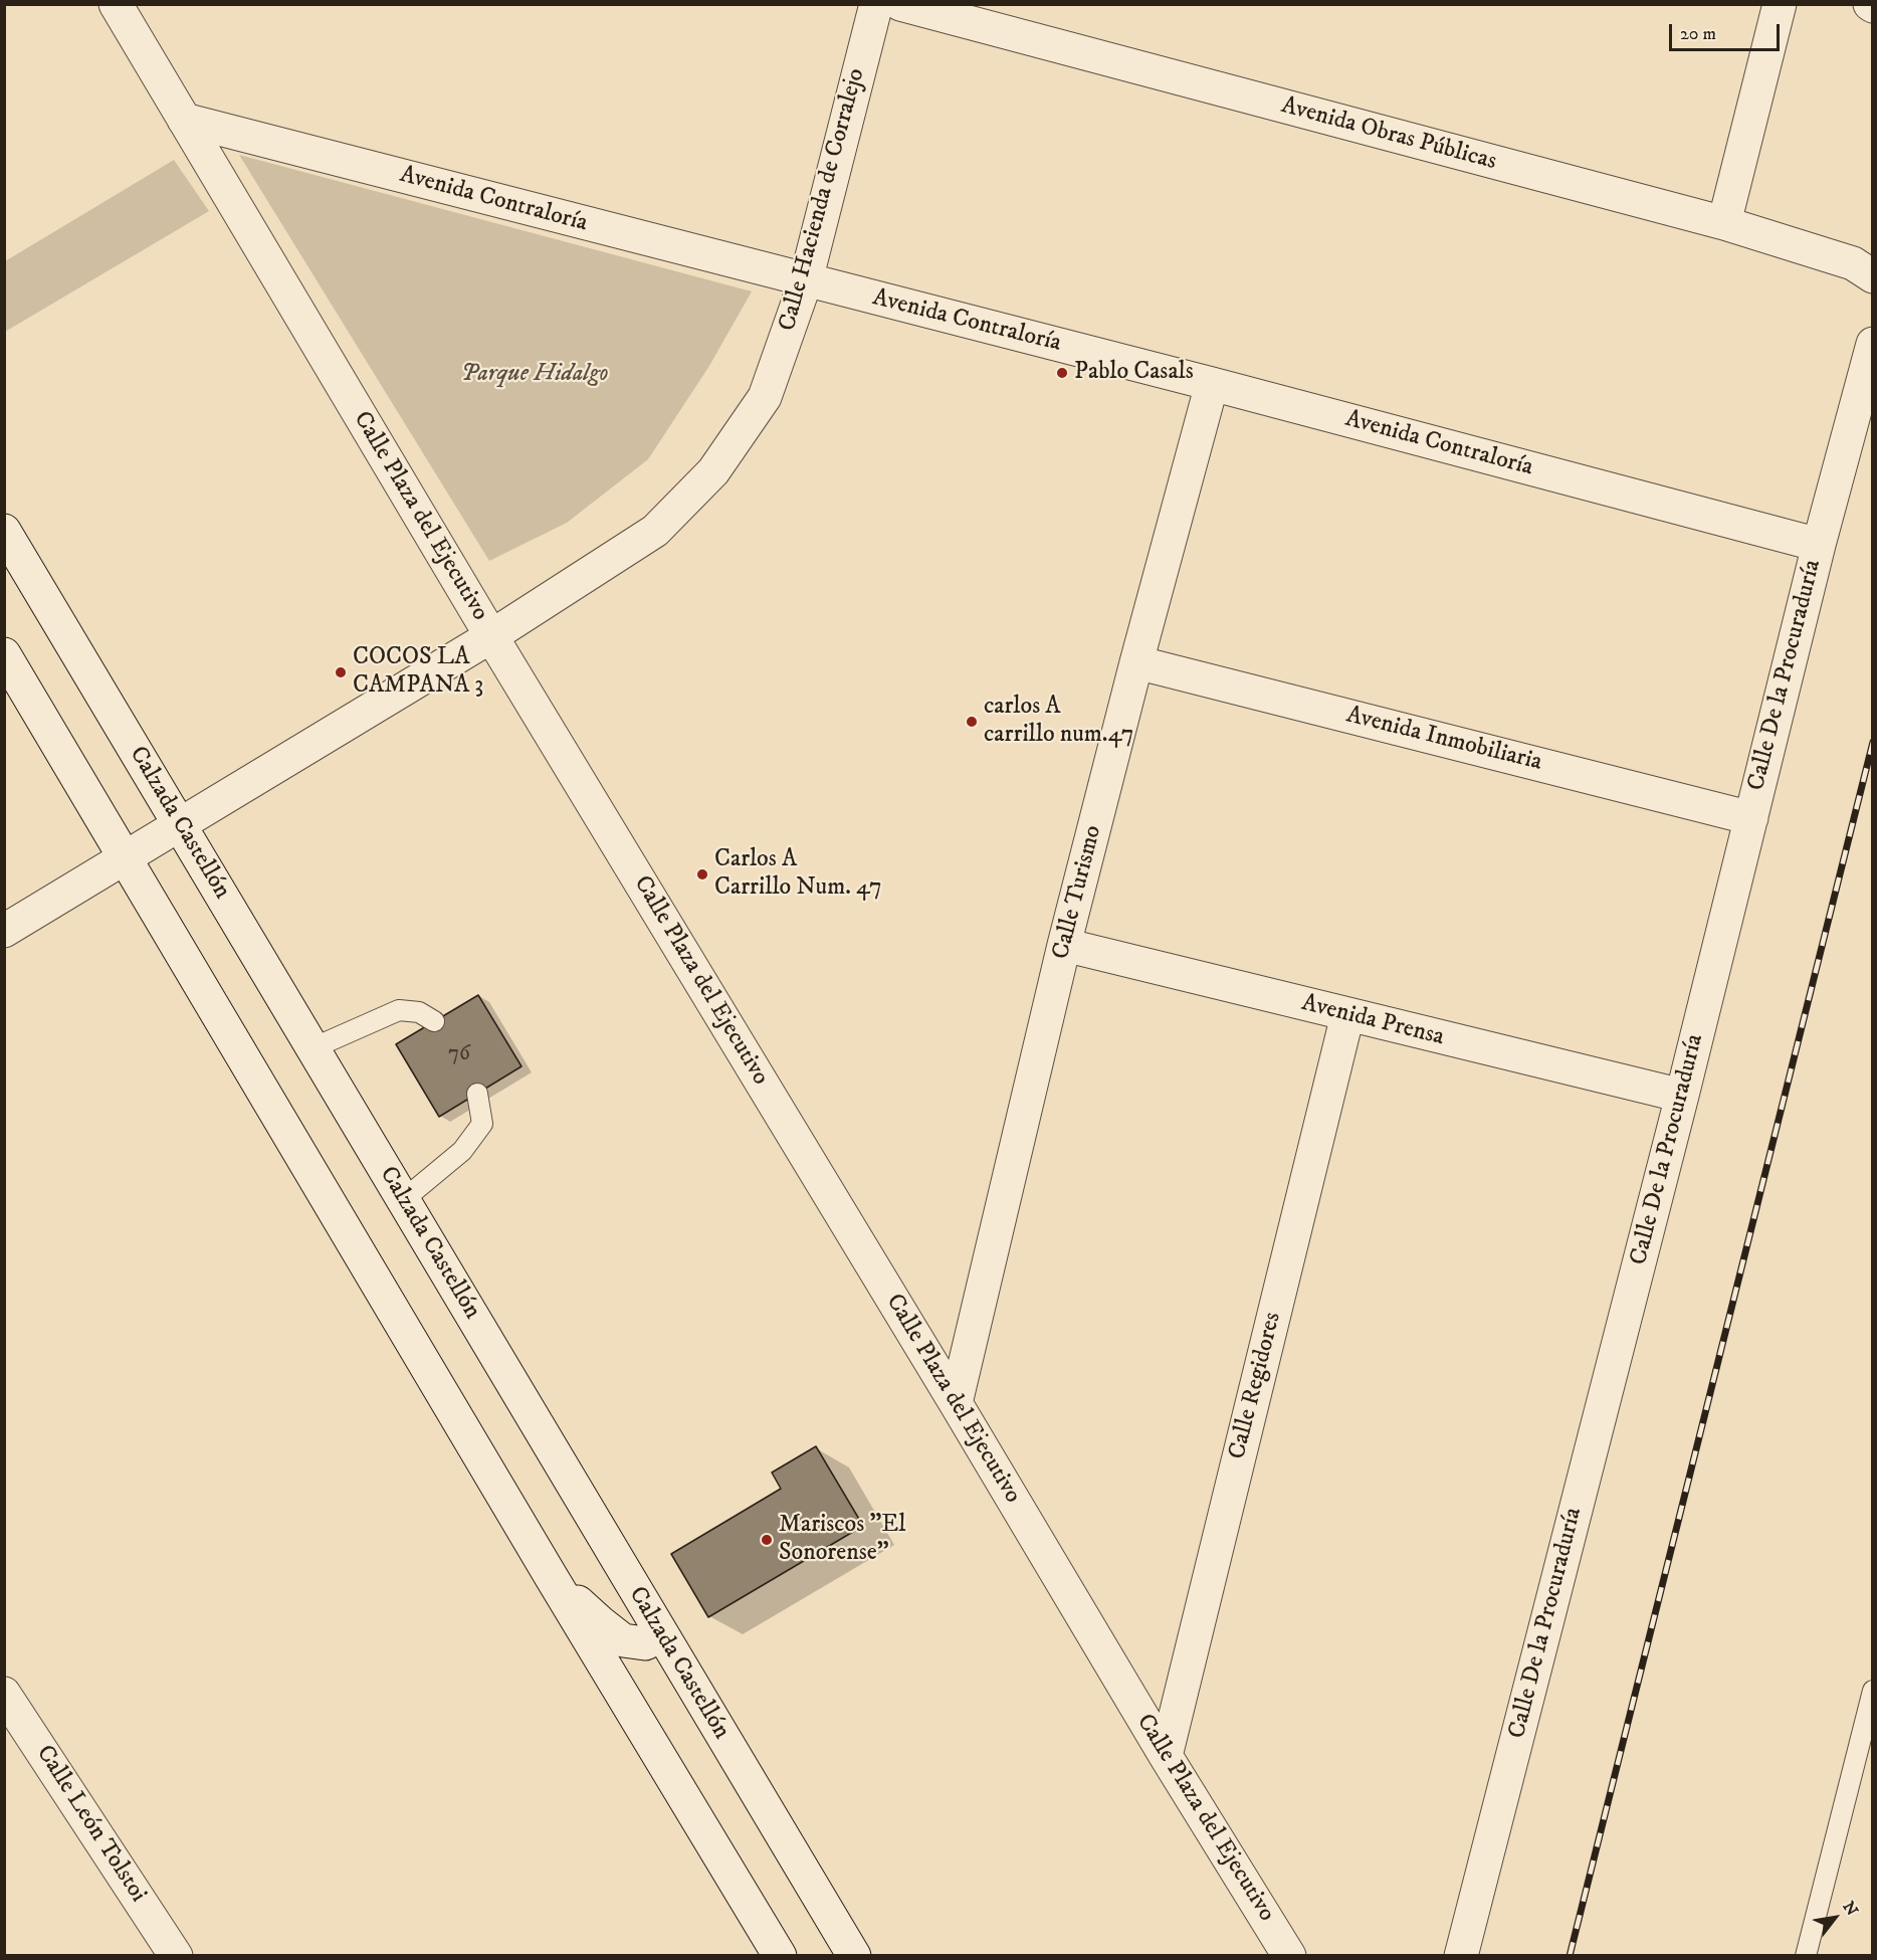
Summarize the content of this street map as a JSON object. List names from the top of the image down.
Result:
{
  "streets": {
    "street": [
      "Avenida Obras Públicas",
      "Avenida Contraloría",
      "Calle Hacienda de Corralejo",
      "Calle Plaza del Ejecutivo",
      "Calle De la Procuraduría",
      "Avenida Inmobiliaria",
      "Calzada Castellón",
      "Calle Turismo",
      "Avenida Prensa",
      "Calle Regidores",
      "Calle León Tolstoi"
    ]
  },
  "crossings": [
    ["Avenida Contraloría", "Calle Hacienda de Corralejo"],
    ["Avenida Contraloría", "Calle Plaza del Ejecutivo"],
    ["Avenida Contraloría", "Calle De la Procuraduría"],
    ["Avenida Contraloría", "Calle Turismo"],
    ["Calle Hacienda de Corralejo", "Calle Plaza del Ejecutivo"],
    ["Calle Hacienda de Corralejo", "Calzada Castellón"],
    ["Calle Plaza del Ejecutivo", "Calle Turismo"],
    ["Calle Plaza del Ejecutivo", "Calle Regidores"],
    ["Calle De la Procuraduría", "Avenida Inmobiliaria"],
    ["Calle De la Procuraduría", "Avenida Prensa"],
    ["Avenida Inmobiliaria", "Calle Turismo"],
    ["Calle Turismo", "Avenida Prensa"],
    ["Avenida Prensa", "Calle Regidores"]
  ],
  "parks": ["Parque Hidalgo"],
  "places": [
    "Pablo Casals",
    "COCOS LA CAMPANA 3",
    "carlos A carrillo num.47",
    "Carlos A Carrillo Num. 47",
    "Mariscos \"El Sonorense\""
  ],
  "house_numbers": ["76"],
  "scale_bar": "20 m",
  "north": "top right"
}
